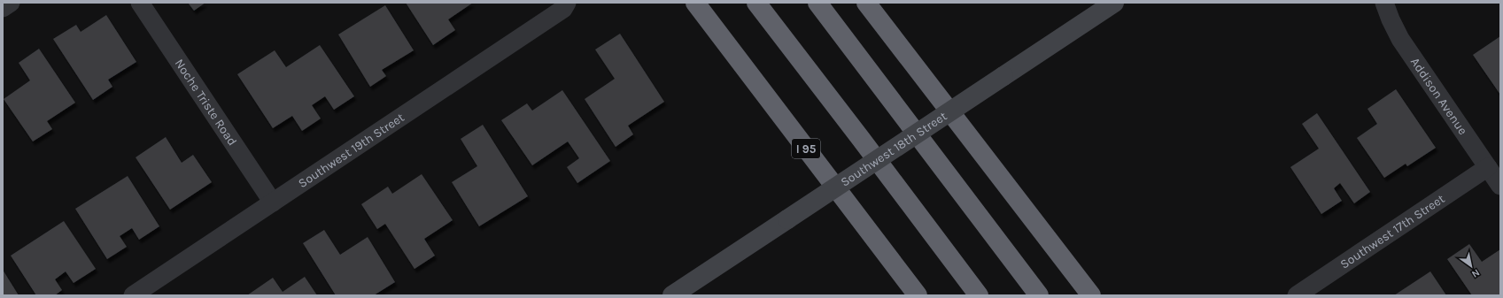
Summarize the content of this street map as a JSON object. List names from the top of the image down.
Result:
{
  "streets": {
    "highway": ["I 95"],
    "main road": ["Southwest 18th Street"],
    "street": [
      "Addison Avenue",
      "Noche Triste Road",
      "Southwest 19th Street",
      "Southwest 17th Street"
    ]
  },
  "crossings": [
    ["Addison Avenue", "Southwest 17th Street"],
    ["Noche Triste Road", "Southwest 19th Street"]
  ],
  "north": "bottom right"
}
